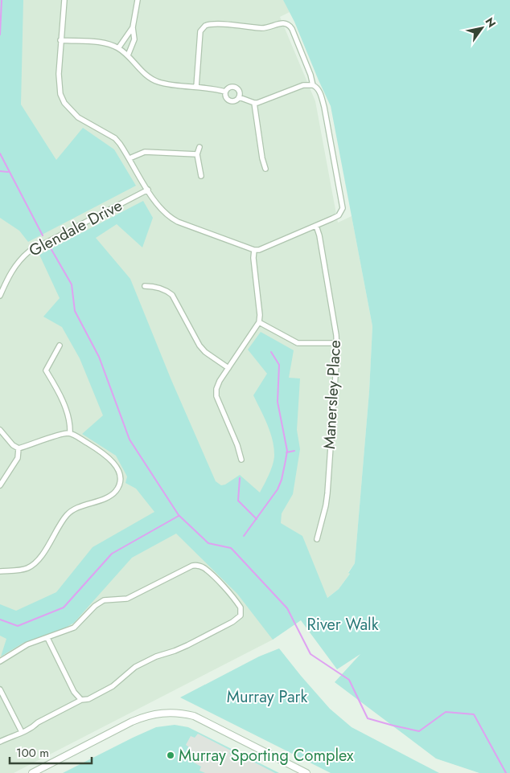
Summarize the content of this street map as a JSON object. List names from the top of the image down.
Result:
{
  "streets": {
    "street": ["Glendale Drive", "Manersley Place"]
  },
  "parks": ["River Walk", "Murray Park"],
  "places": ["Murray Sporting Complex"],
  "scale_bar": "100 m",
  "north": "top right"
}
